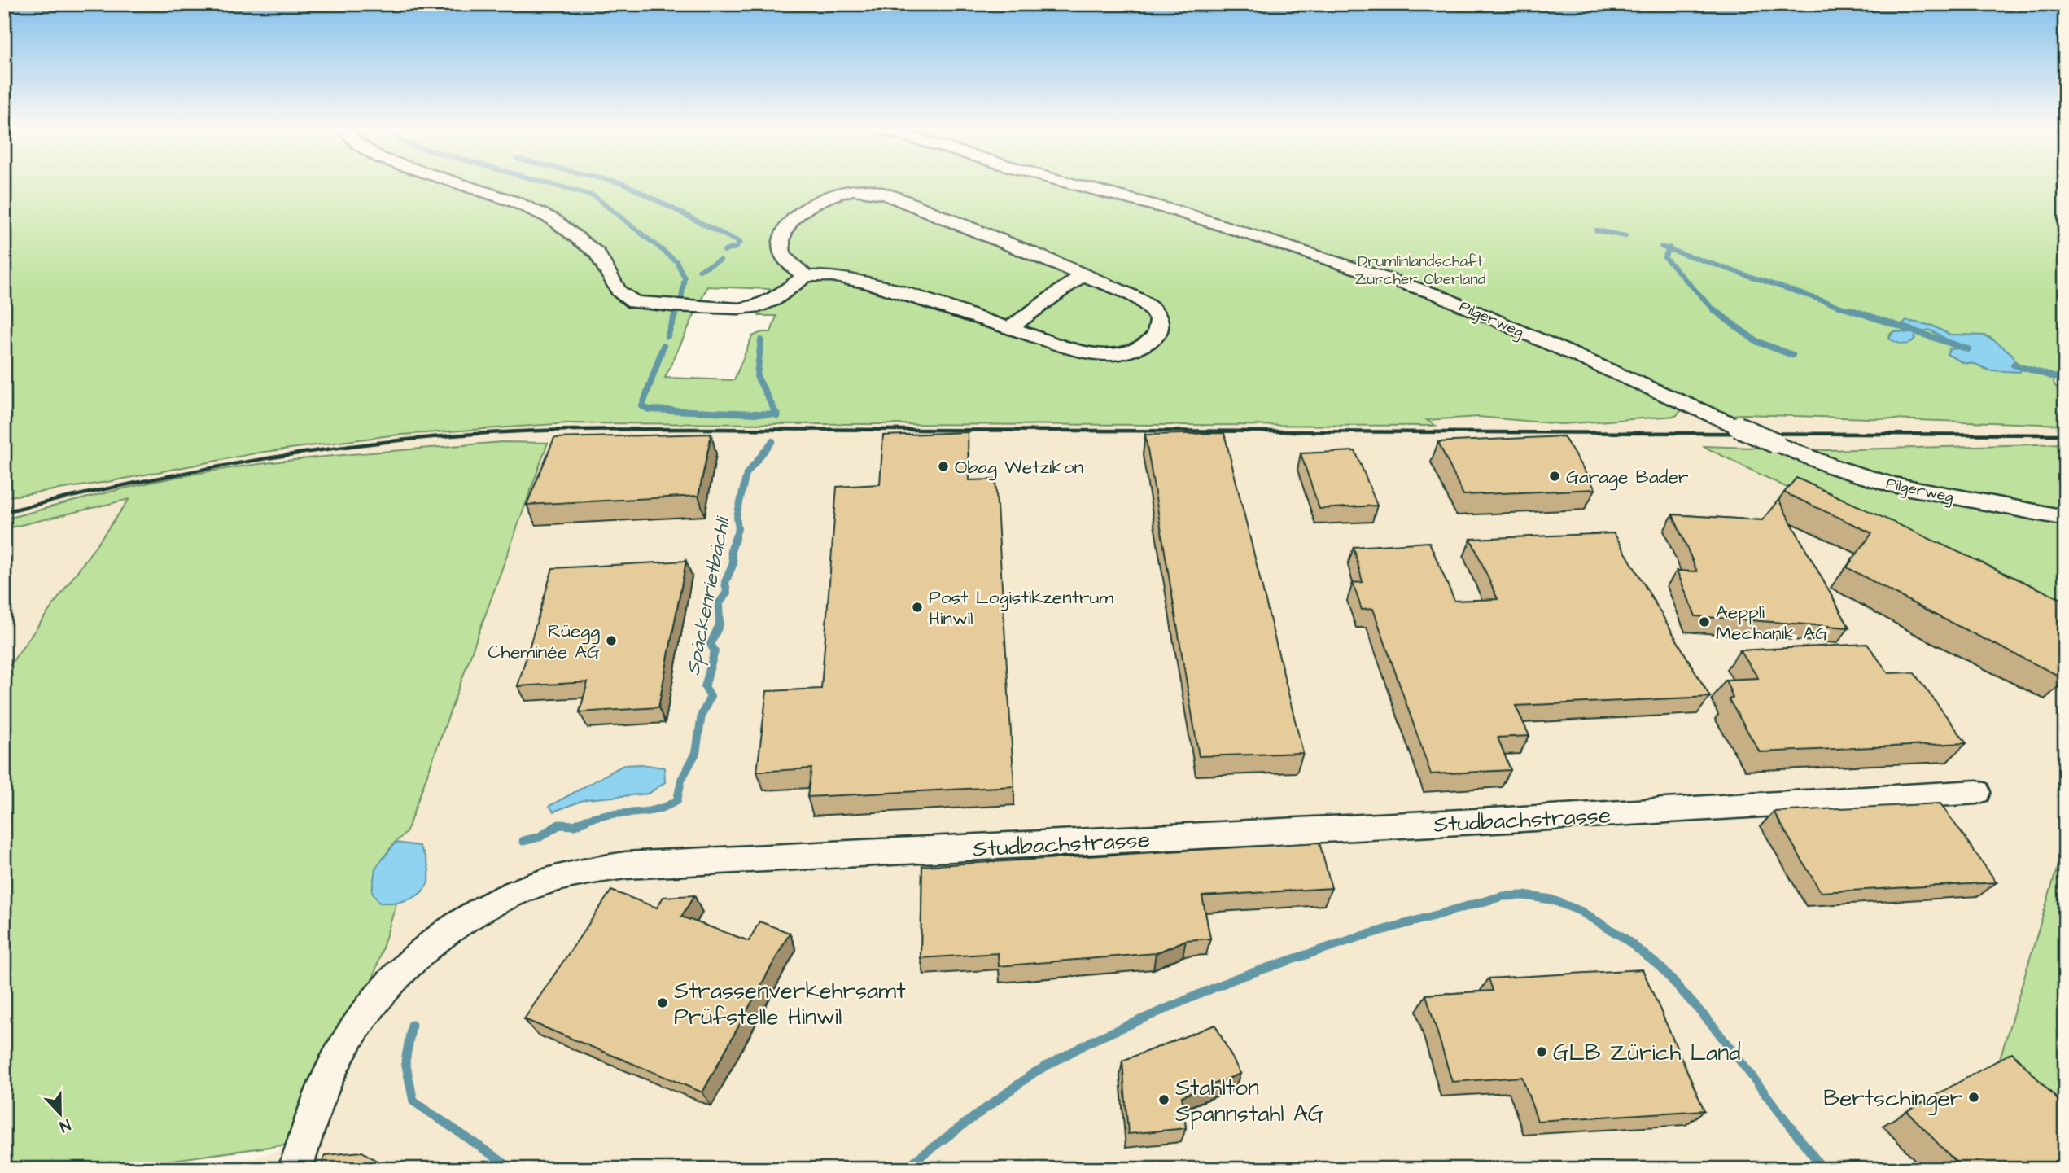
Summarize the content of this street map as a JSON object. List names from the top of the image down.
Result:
{
  "streets": {
    "street": ["Pilgerweg", "Studbachstrasse"]
  },
  "water": ["Späckenrietbächli"],
  "parks": ["Drumlinlandschaft Zürcher Oberland"],
  "places": [
    "Obag Wetzikon",
    "Garage Bader",
    "Post Logistikzentrum Hinwil",
    "Aeppli Mechanik AG",
    "Rüegg Cheminée AG",
    "Strassenverkehrsamt Prüfstelle Hinwil",
    "GLB Zürich Land",
    "Bertschinger",
    "Stahlton Spannstahl AG"
  ],
  "north": "bottom"
}
